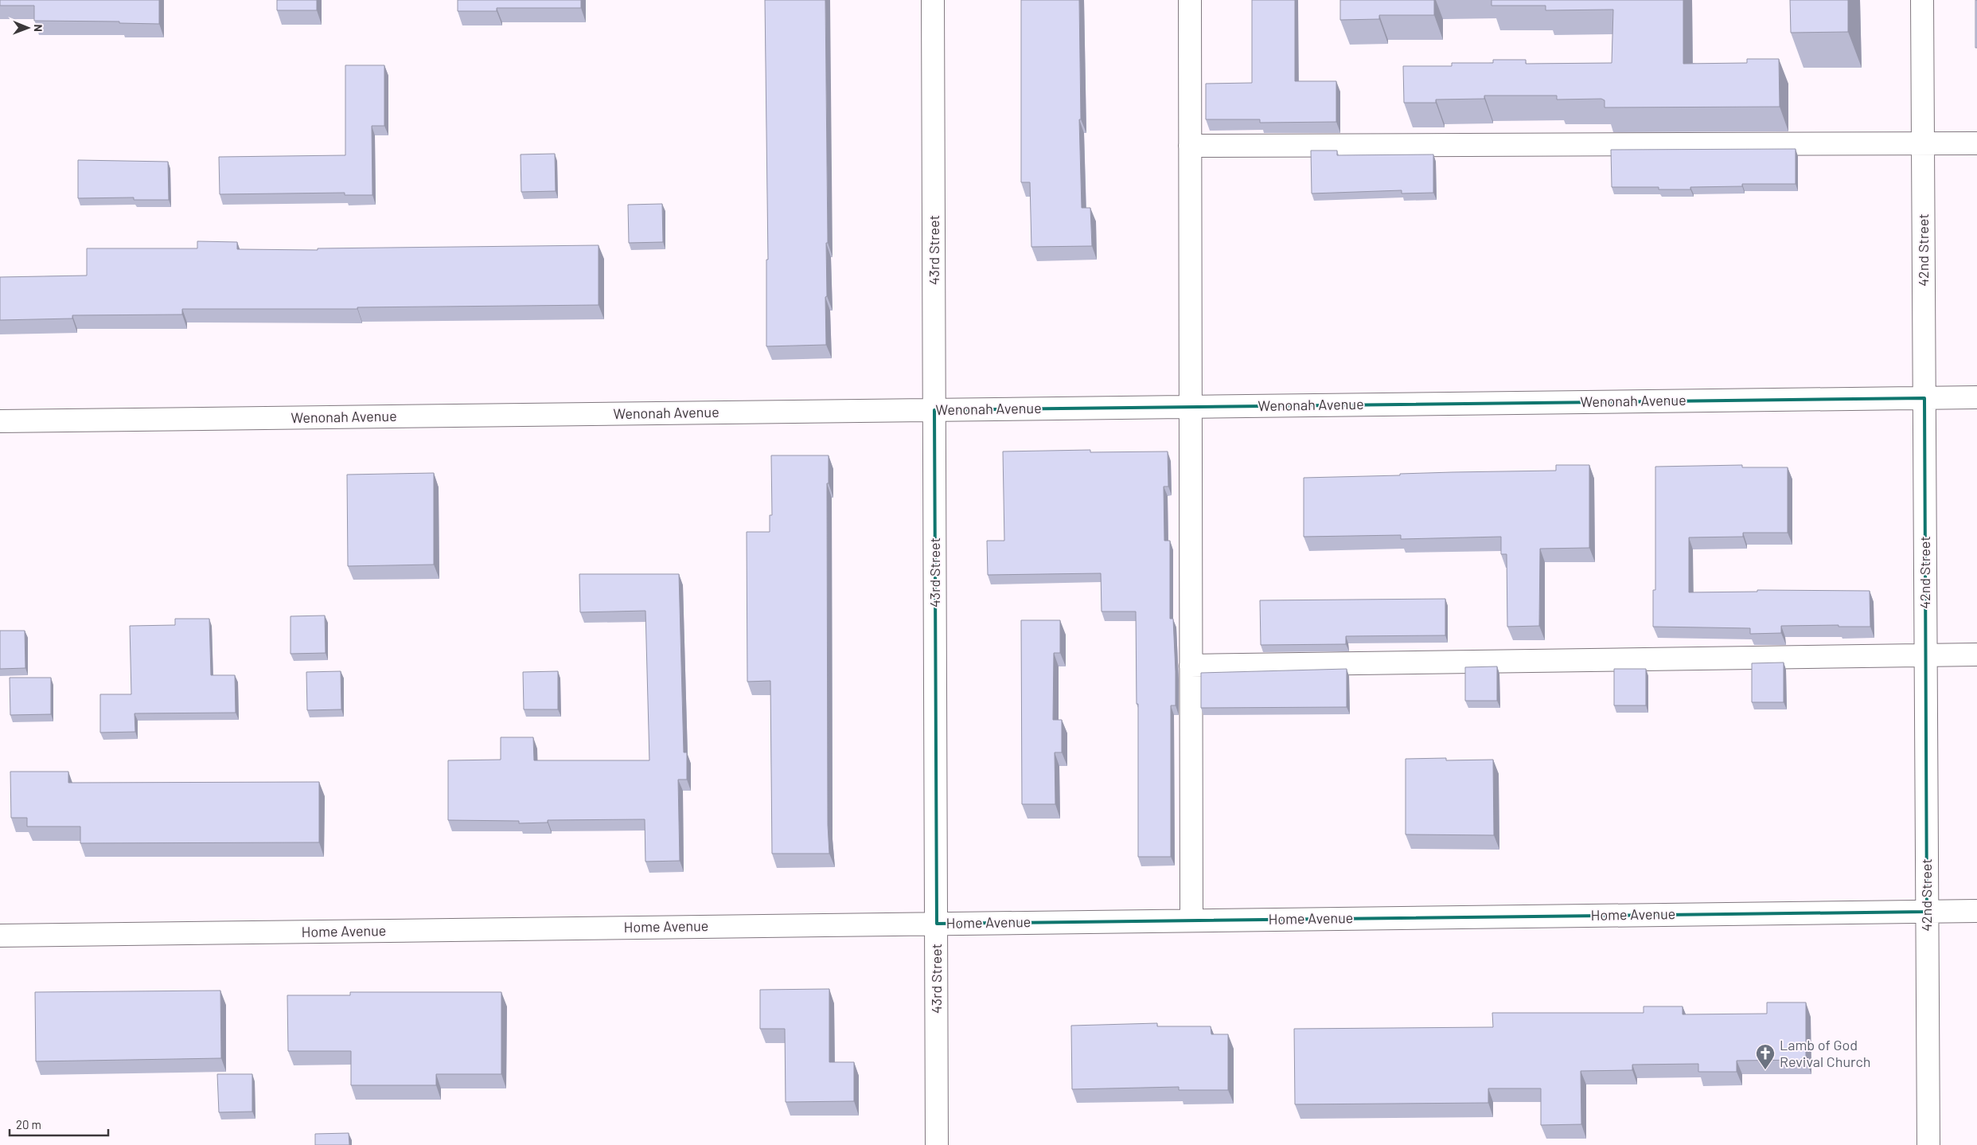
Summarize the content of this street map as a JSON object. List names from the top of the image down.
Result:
{
  "streets": {
    "street": [
      "43rd Street",
      "42nd Street",
      "Wenonah Avenue",
      "Home Avenue"
    ]
  },
  "crossings": [
    ["43rd Street", "Wenonah Avenue"],
    ["43rd Street", "Home Avenue"],
    ["42nd Street", "Wenonah Avenue"],
    ["42nd Street", "Home Avenue"]
  ],
  "places": {
    "church": ["Lamb of God Revival Church"]
  },
  "scale_bar": "20 m",
  "north": "right"
}
